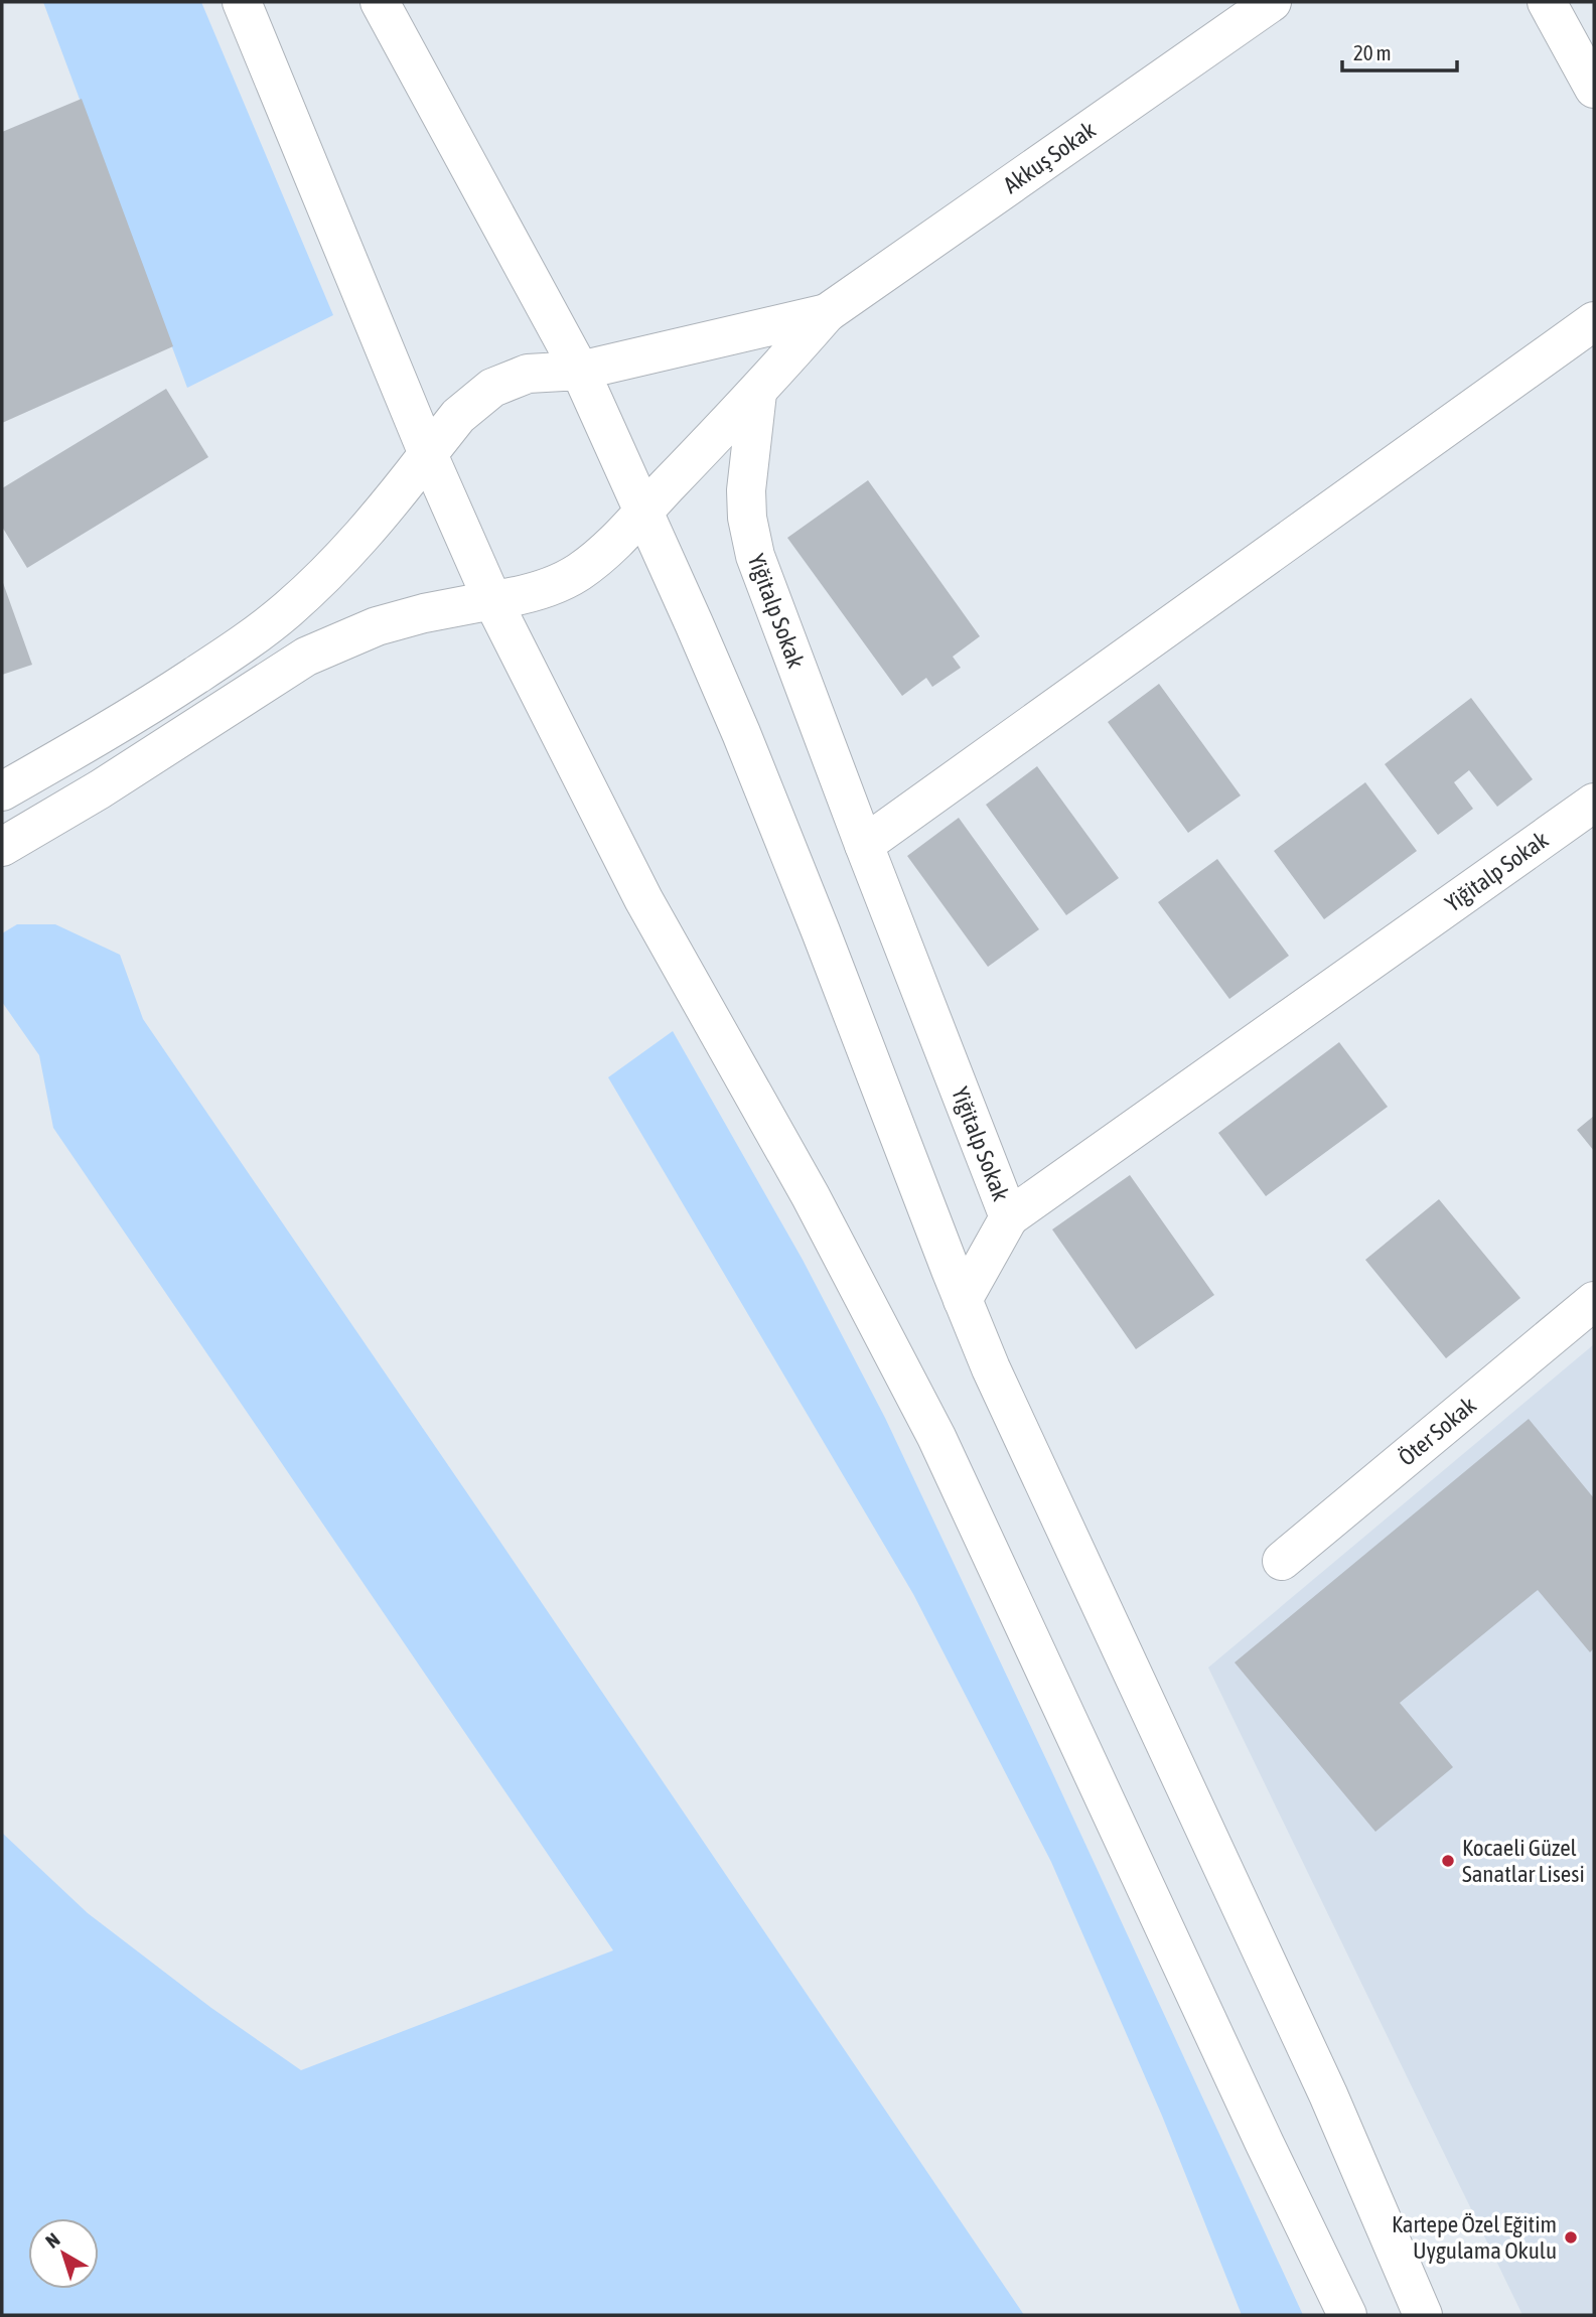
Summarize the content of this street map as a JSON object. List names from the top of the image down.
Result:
{
  "streets": {
    "main road": ["Akkuş Sokak", "Yiğitalp Sokak", "Öter Sokak"]
  },
  "places": ["Kocaeli Güzel Sanatlar Lisesi", "Kartepe Özel Eğitim Uygulama Okulu"],
  "scale_bar": "20 m",
  "north": "top left"
}
